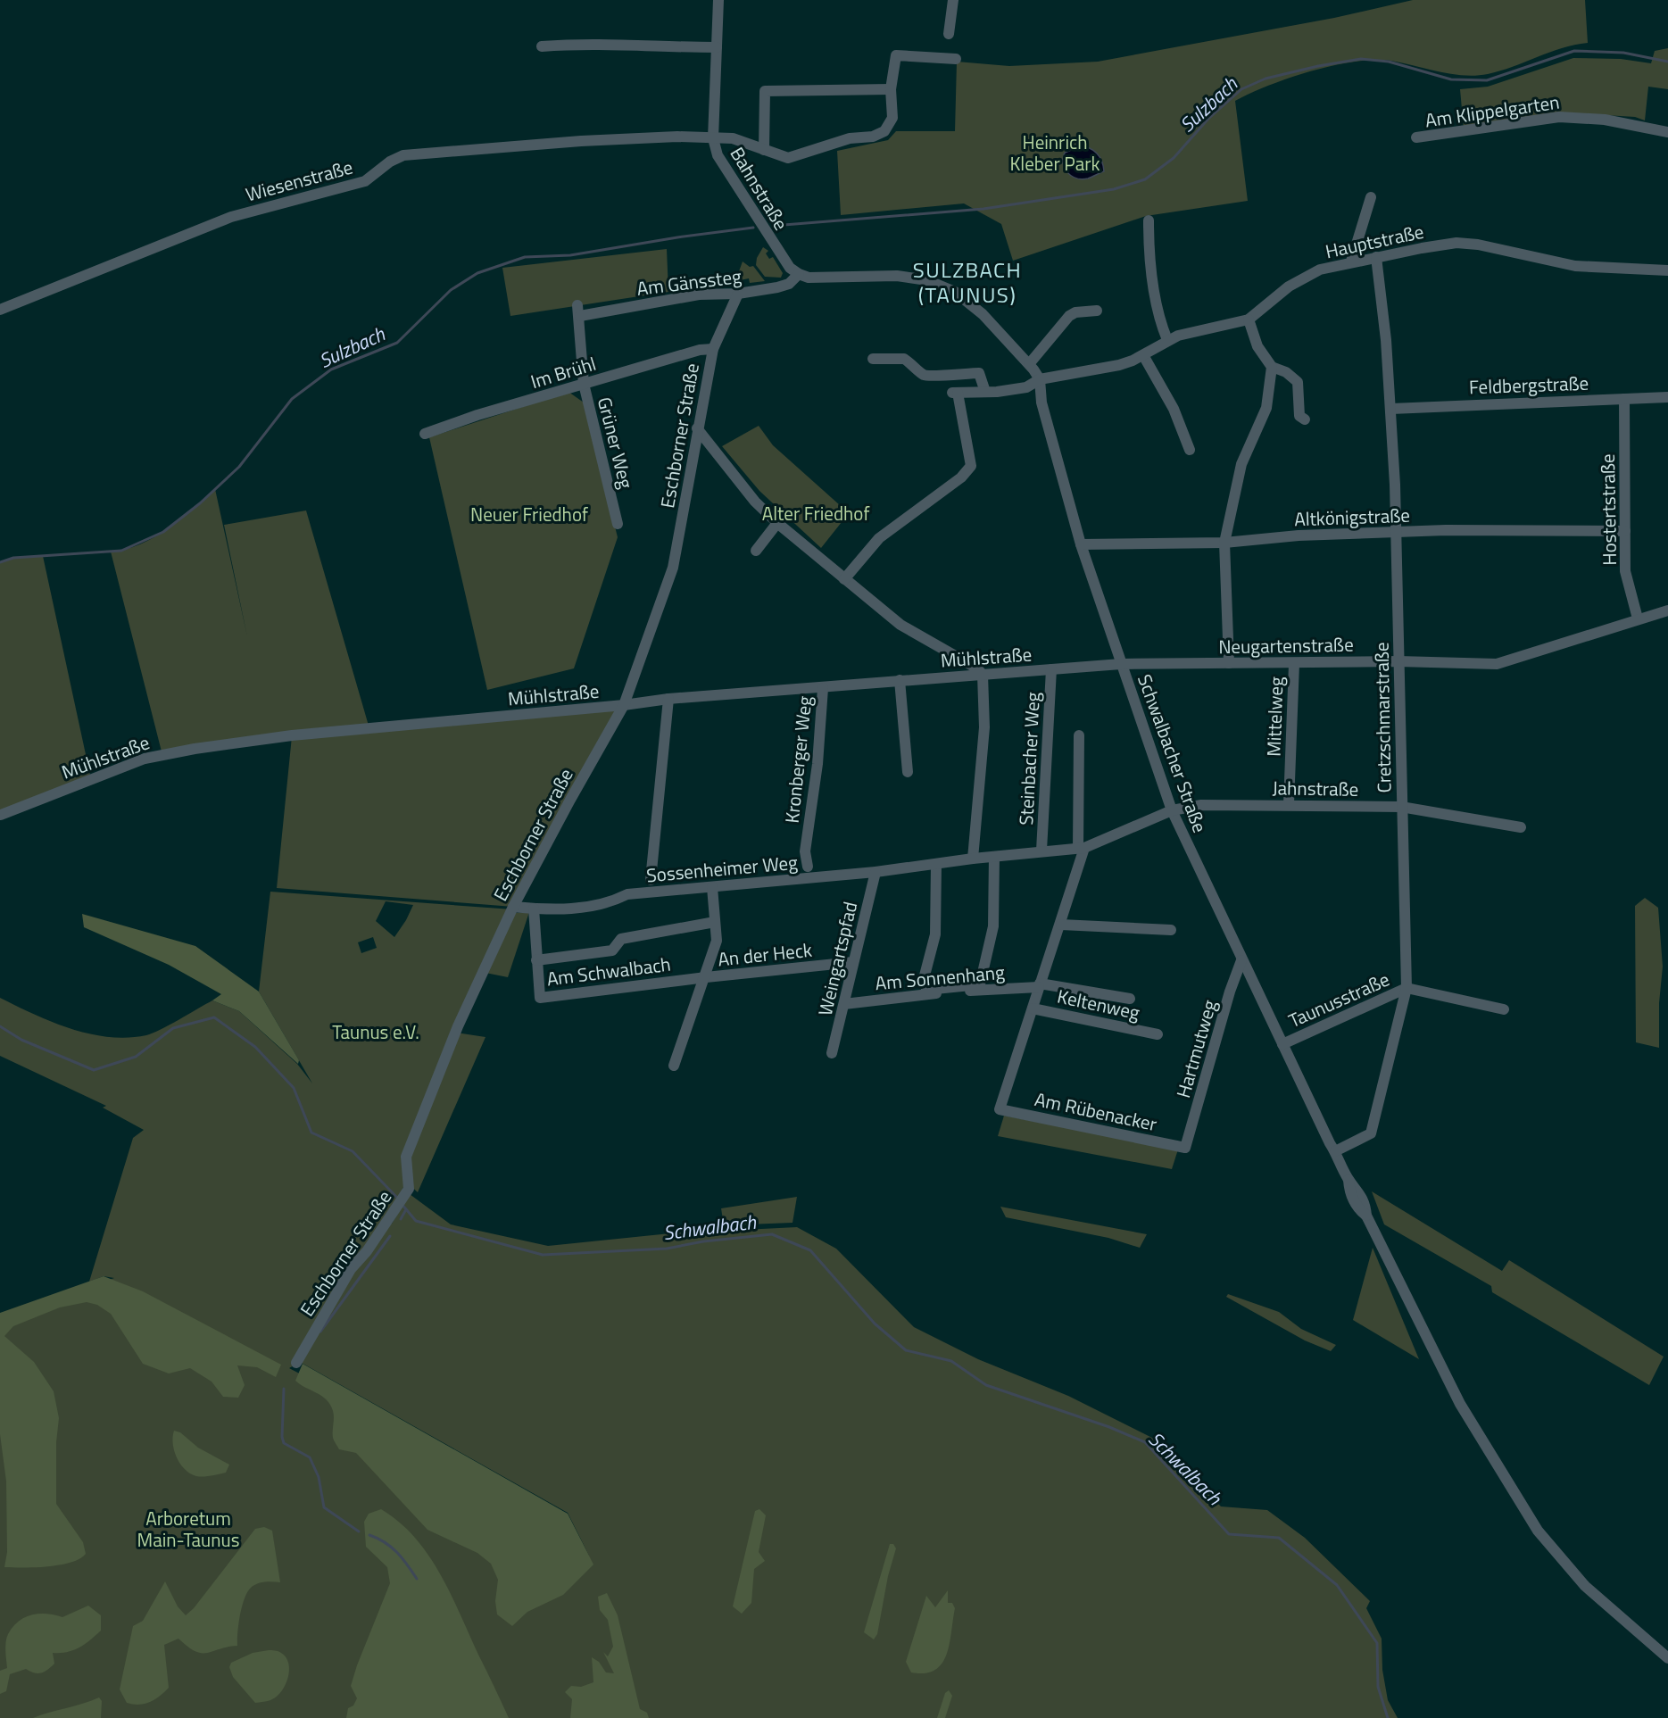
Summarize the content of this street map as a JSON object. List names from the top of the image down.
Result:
{
  "streets": {
    "street": [
      "Am Klippelgarten",
      "Wiesenstraße",
      "Bahnstraße",
      "Hauptstraße",
      "Am Gänssteg",
      "Im Brühl",
      "Feldbergstraße",
      "Eschborner Straße",
      "Grüner Weg",
      "Hostertstraße",
      "Altkönigstraße",
      "Neugartenstraße",
      "Mühlstraße",
      "Mittelweg",
      "Cretzschmarstraße",
      "Schwalbacher Straße",
      "Steinbacher Weg",
      "Kronberger Weg",
      "Jahnstraße",
      "Sossenheimer Weg",
      "An der Heck",
      "Weingartspfad",
      "Am Schwalbach",
      "Am Sonnenhang",
      "Taunusstraße",
      "Keltenweg",
      "Hartmutweg",
      "Am Rübenacker"
    ]
  },
  "crossings": [
    ["Wiesenstraße", "Bahnstraße"],
    ["Bahnstraße", "Am Gänssteg"],
    ["Hauptstraße", "Cretzschmarstraße"],
    ["Hauptstraße", "Schwalbacher Straße"],
    ["Am Gänssteg", "Eschborner Straße"],
    ["Am Gänssteg", "Grüner Weg"],
    ["Im Brühl", "Eschborner Straße"],
    ["Im Brühl", "Grüner Weg"],
    ["Feldbergstraße", "Hostertstraße"],
    ["Feldbergstraße", "Cretzschmarstraße"],
    ["Eschborner Straße", "Mühlstraße"],
    ["Eschborner Straße", "Sossenheimer Weg"],
    ["Hostertstraße", "Altkönigstraße"],
    ["Hostertstraße", "Neugartenstraße"],
    ["Altkönigstraße", "Cretzschmarstraße"],
    ["Altkönigstraße", "Schwalbacher Straße"],
    ["Neugartenstraße", "Mühlstraße"],
    ["Neugartenstraße", "Mittelweg"],
    ["Neugartenstraße", "Cretzschmarstraße"],
    ["Neugartenstraße", "Schwalbacher Straße"],
    ["Mühlstraße", "Schwalbacher Straße"],
    ["Mühlstraße", "Steinbacher Weg"],
    ["Mühlstraße", "Kronberger Weg"],
    ["Mittelweg", "Jahnstraße"],
    ["Cretzschmarstraße", "Schwalbacher Straße"],
    ["Cretzschmarstraße", "Jahnstraße"],
    ["Cretzschmarstraße", "Taunusstraße"],
    ["Schwalbacher Straße", "Jahnstraße"],
    ["Schwalbacher Straße", "Sossenheimer Weg"],
    ["Schwalbacher Straße", "Taunusstraße"],
    ["Schwalbacher Straße", "Hartmutweg"],
    ["Steinbacher Weg", "Sossenheimer Weg"],
    ["Jahnstraße", "Sossenheimer Weg"],
    ["Sossenheimer Weg", "An der Heck"],
    ["Sossenheimer Weg", "Weingartspfad"],
    ["Sossenheimer Weg", "Am Schwalbach"],
    ["Sossenheimer Weg", "Keltenweg"],
    ["An der Heck", "Weingartspfad"],
    ["An der Heck", "Am Schwalbach"],
    ["Weingartspfad", "Am Sonnenhang"],
    ["Am Sonnenhang", "Keltenweg"],
    ["Keltenweg", "Am Rübenacker"],
    ["Hartmutweg", "Am Rübenacker"]
  ],
  "districts": ["SULZBACH (TAUNUS)"],
  "water": ["Sulzbach", "Schwalbach"],
  "parks": [
    "Heinrich Kleber Park",
    "Alter Friedhof",
    "Neuer Friedhof",
    "Taunus e.V.",
    "Arboretum Main-Taunus"
  ]
}
